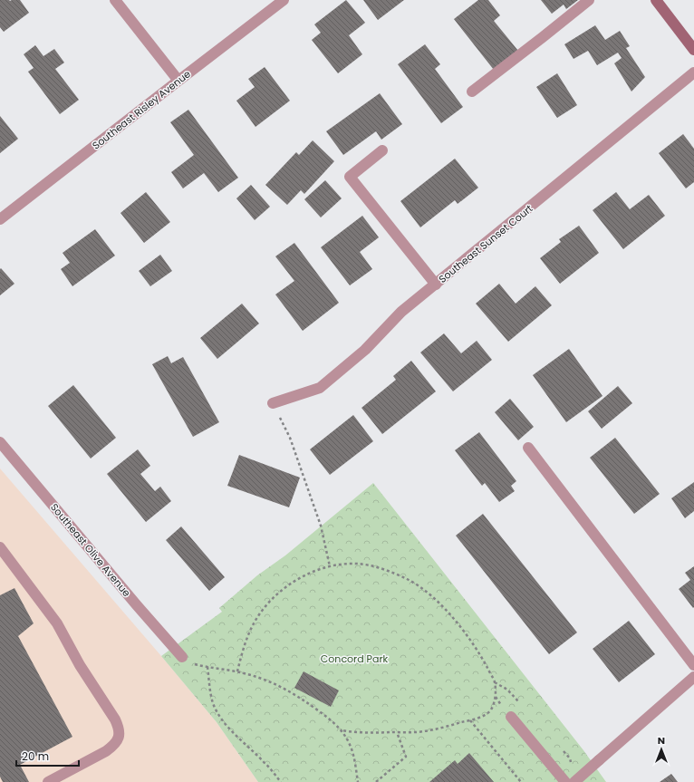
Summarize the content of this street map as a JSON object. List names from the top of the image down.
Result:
{
  "streets": {
    "street": ["Southeast Risley Avenue", "Southeast Sunset Court", "Southeast Olive Avenue"]
  },
  "parks": ["Concord Park"],
  "scale_bar": "20 m",
  "north": "top"
}
